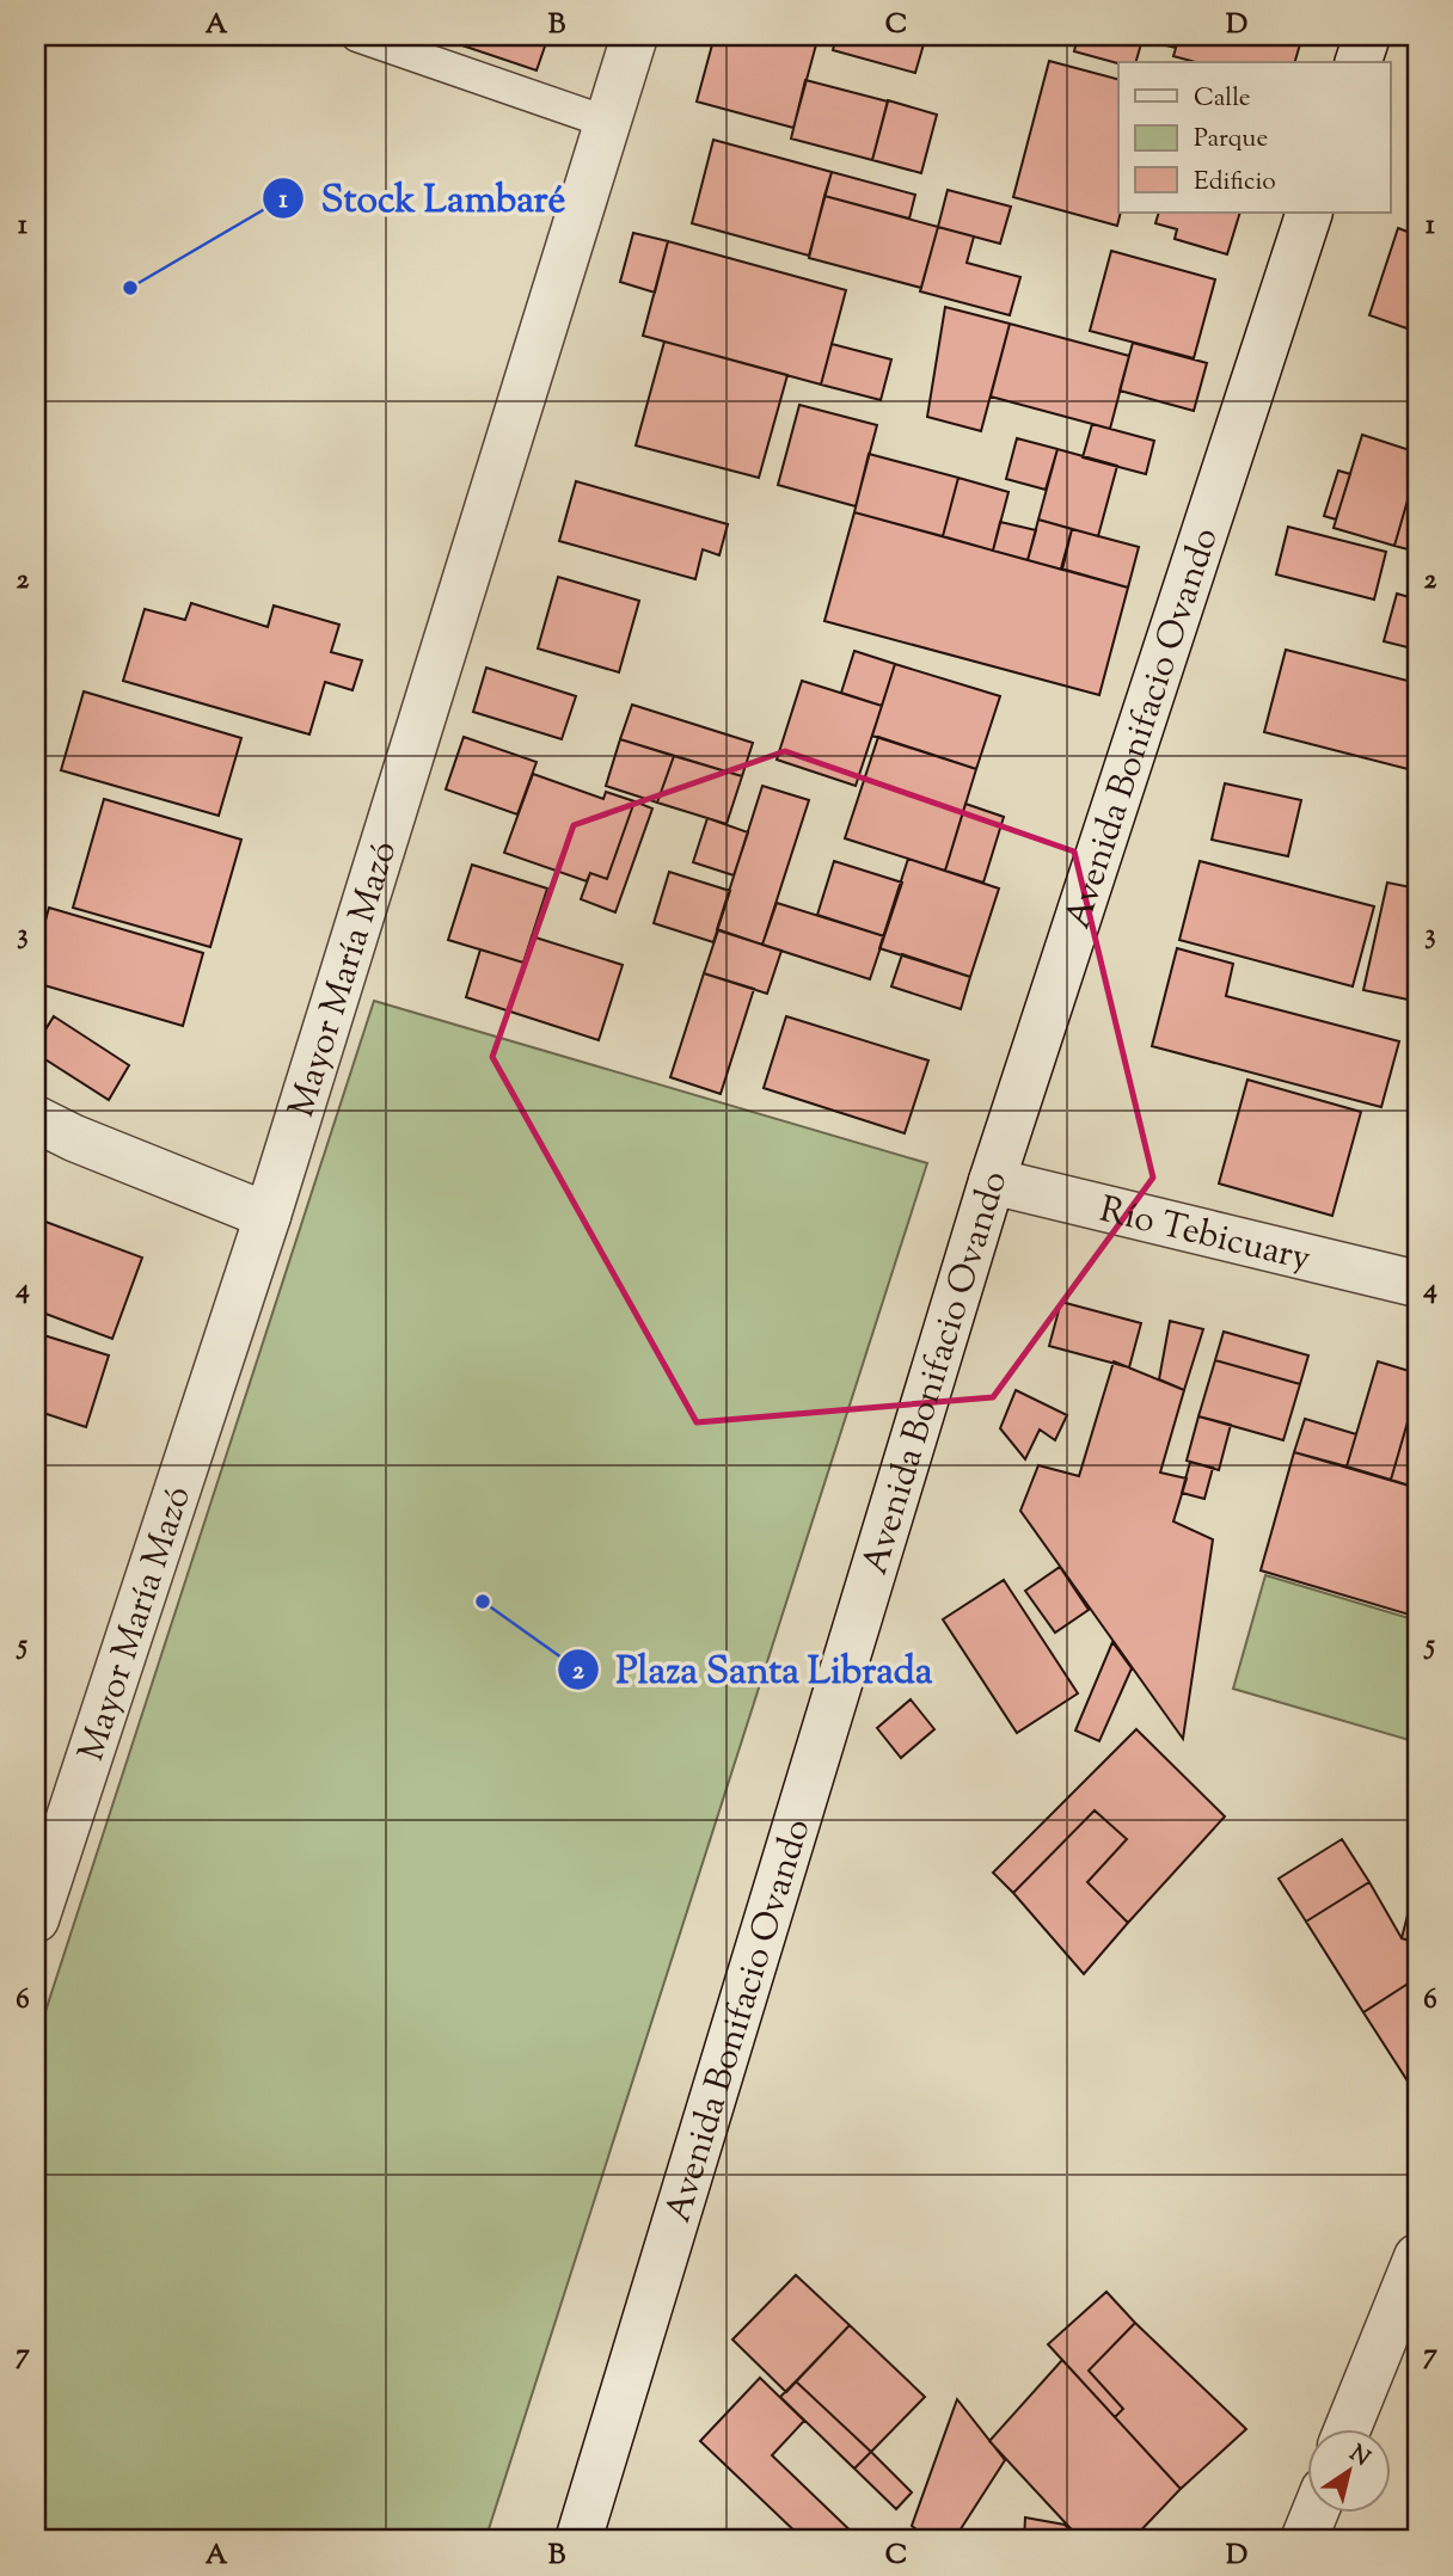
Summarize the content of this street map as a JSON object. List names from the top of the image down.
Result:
{
  "streets": {
    "street": ["Avenida Bonifacio Ovando", "Mayor María Mazó", "Río Tebicuary"]
  },
  "crossings": [
    ["Avenida Bonifacio Ovando", "Río Tebicuary"]
  ],
  "places": ["Stock Lambaré", "Plaza Santa Librada"],
  "legend": ["Calle", "Parque", "Edificio"],
  "north": "top right",
  "grid": {
    "columns": [
      "A",
      "B",
      "C",
      "D"
    ],
    "rows": [
      "1",
      "2",
      "3",
      "4",
      "5",
      "6",
      "7"
    ]
  }
}
